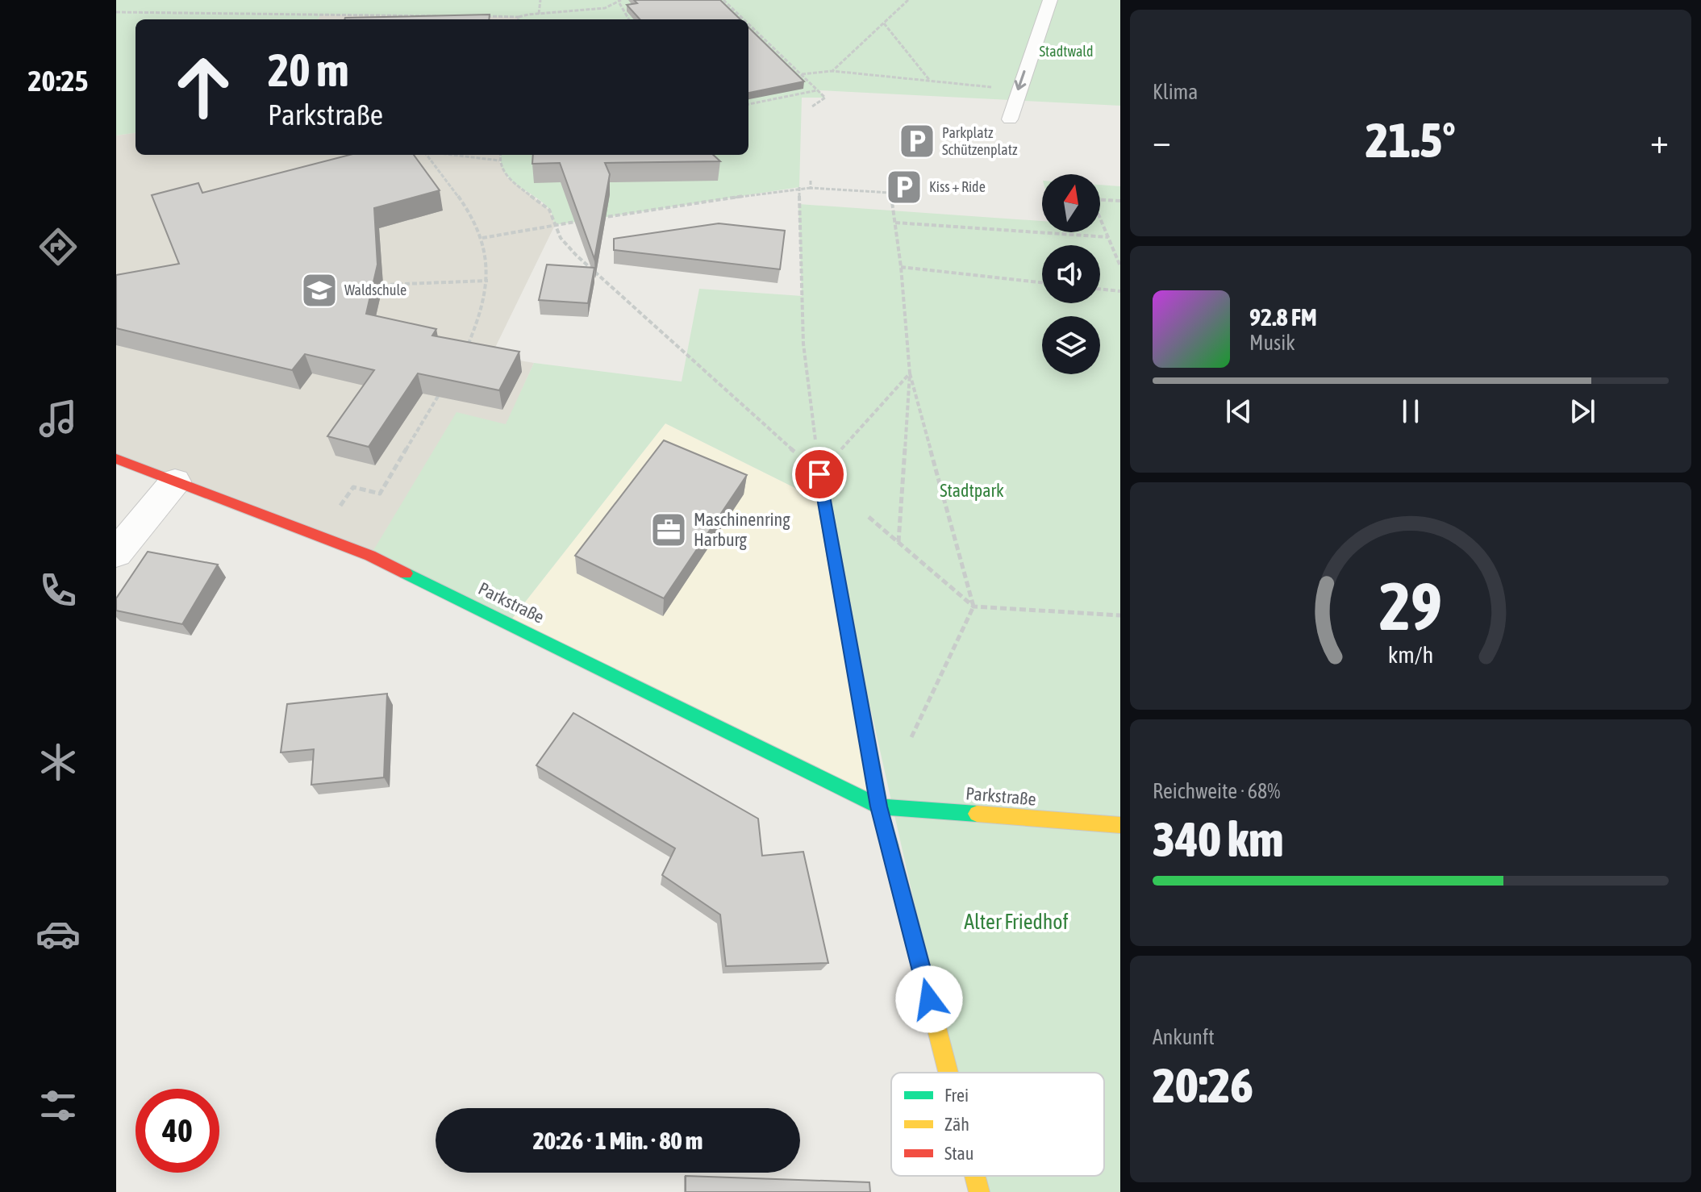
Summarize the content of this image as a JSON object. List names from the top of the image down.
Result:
{
  "streets": {
    "street": ["Parkstraße"]
  },
  "parks": ["Stadtwald", "Stadtpark", "Alter Friedhof"],
  "places": {
    "parking": ["Parkplatz Schützenplatz", "Kiss + Ride"],
    "school or university": ["Waldschule"],
    "office": ["Maschinenring Harburg"]
  },
  "legend": ["Frei", "Zäh", "Stau"],
  "north": "top",
  "page": {
    "tabs": "20:25",
    "tile": [
      "Klima",
      ["Reichweite · 68%", "340 km"],
      ["Ankunft", "20:26"]
    ],
    "turn": ["20 m", "Parkstraße"],
    "heat": ["−", "21.5°", "+"],
    "song": ["92.8 FM", "Musik"],
    "limit": "40",
    "trip": "20:26 · 1 Min. · 80 m",
    "gauge": ["29", "km/h"]
  }
}
